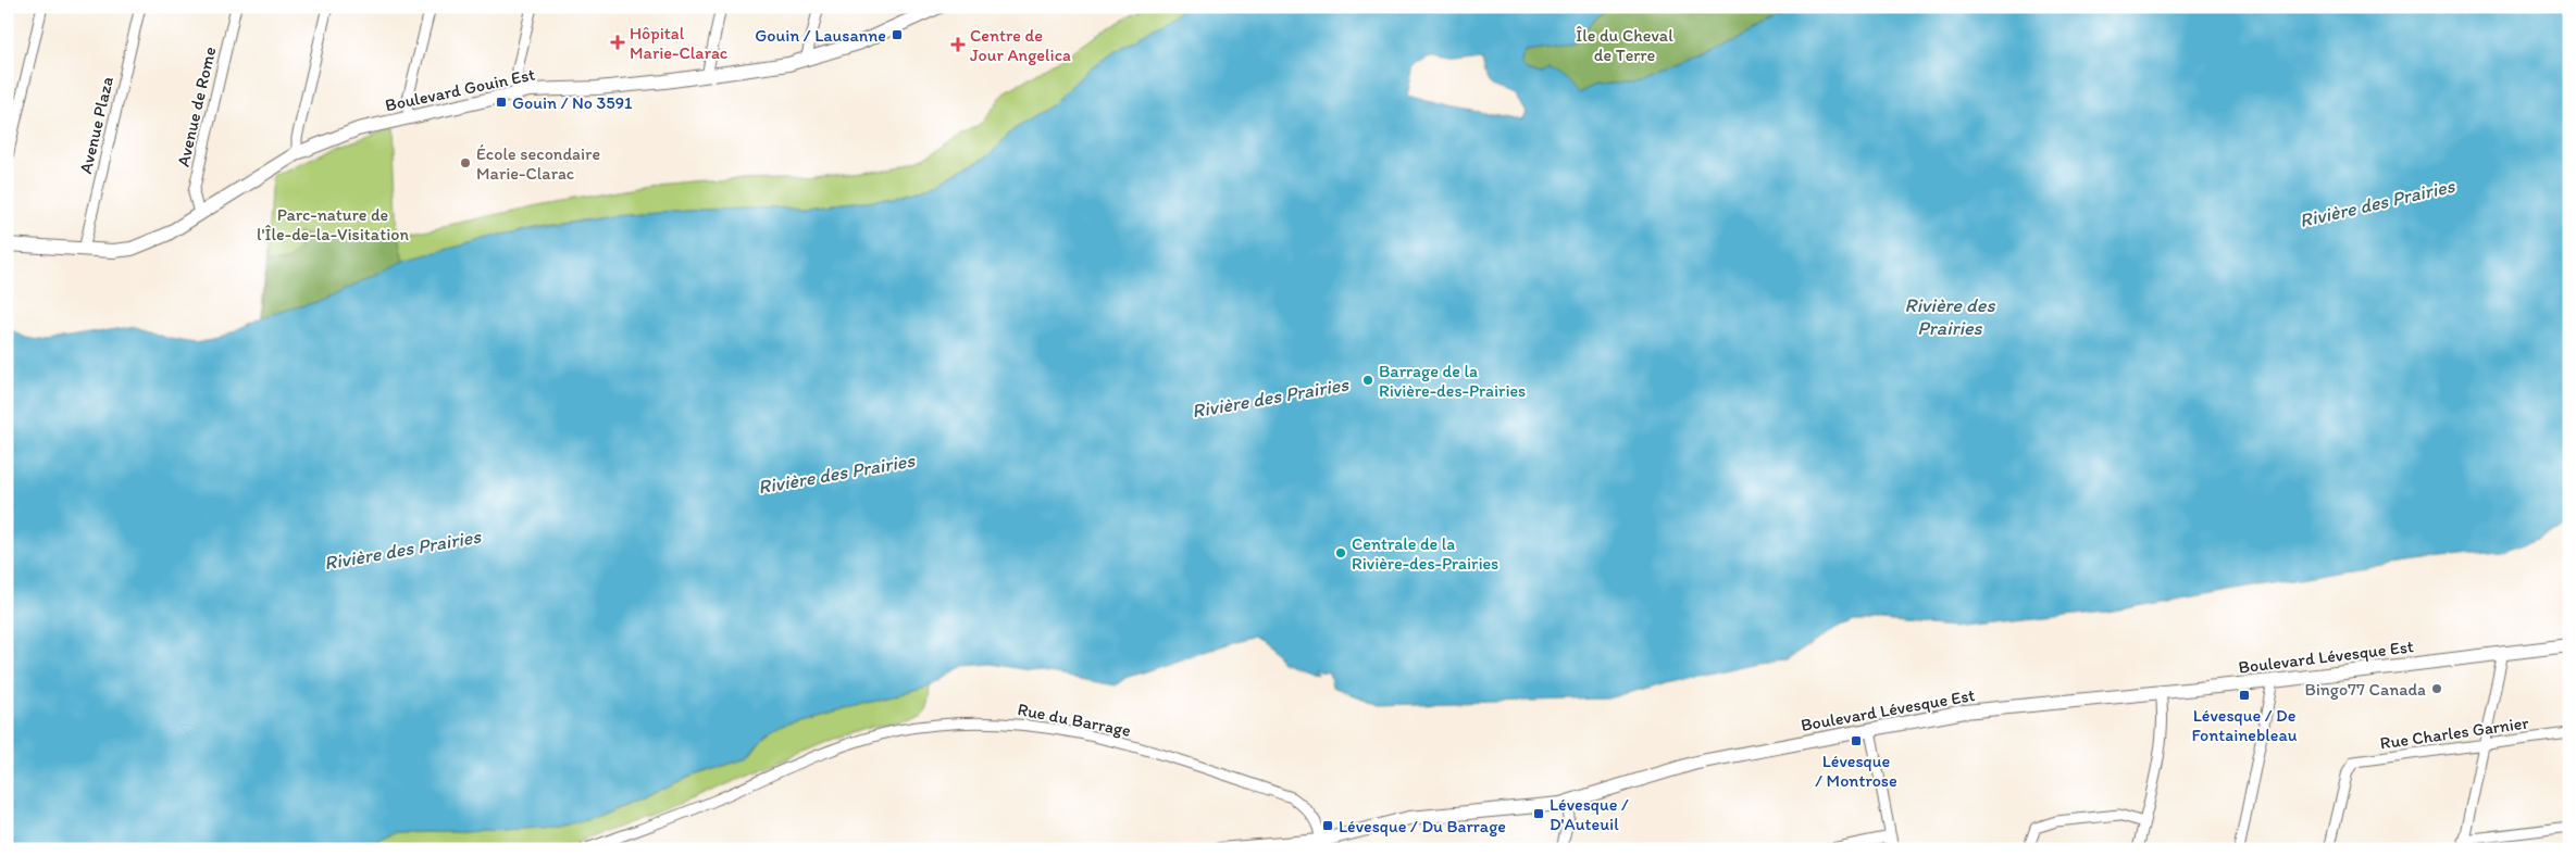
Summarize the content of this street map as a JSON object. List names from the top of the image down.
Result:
{
  "streets": {
    "street": [
      "Boulevard Gouin Est",
      "Avenue de Rome",
      "Avenue Plaza",
      "Boulevard Lévesque Est",
      "Rue du Barrage",
      "Rue Charles Garnier"
    ]
  },
  "crossings": [
    ["Boulevard Gouin Est", "Avenue de Rome"],
    ["Boulevard Gouin Est", "Avenue Plaza"],
    ["Boulevard Lévesque Est", "Rue du Barrage"]
  ],
  "water": ["Rivière des Prairies"],
  "parks": ["Île du Cheval de Terre", "Parc-nature de l'Île-de-la-Visitation"],
  "places": {
    "transit": [
      "Gouin / Lausanne",
      "Gouin / No 3591",
      "Lévesque / De Fontainebleau",
      "Lévesque / Montrose",
      "Lévesque / D'Auteuil",
      "Lévesque / Du Barrage"
    ],
    "health": ["Hôpital Marie-Clarac", "Centre de Jour Angelica"],
    "other": [
      "École secondaire Marie-Clarac",
      "Barrage de la Rivière-des-Prairies",
      "Centrale de la Rivière-des-Prairies",
      "Bingo77 Canada"
    ]
  }
}
